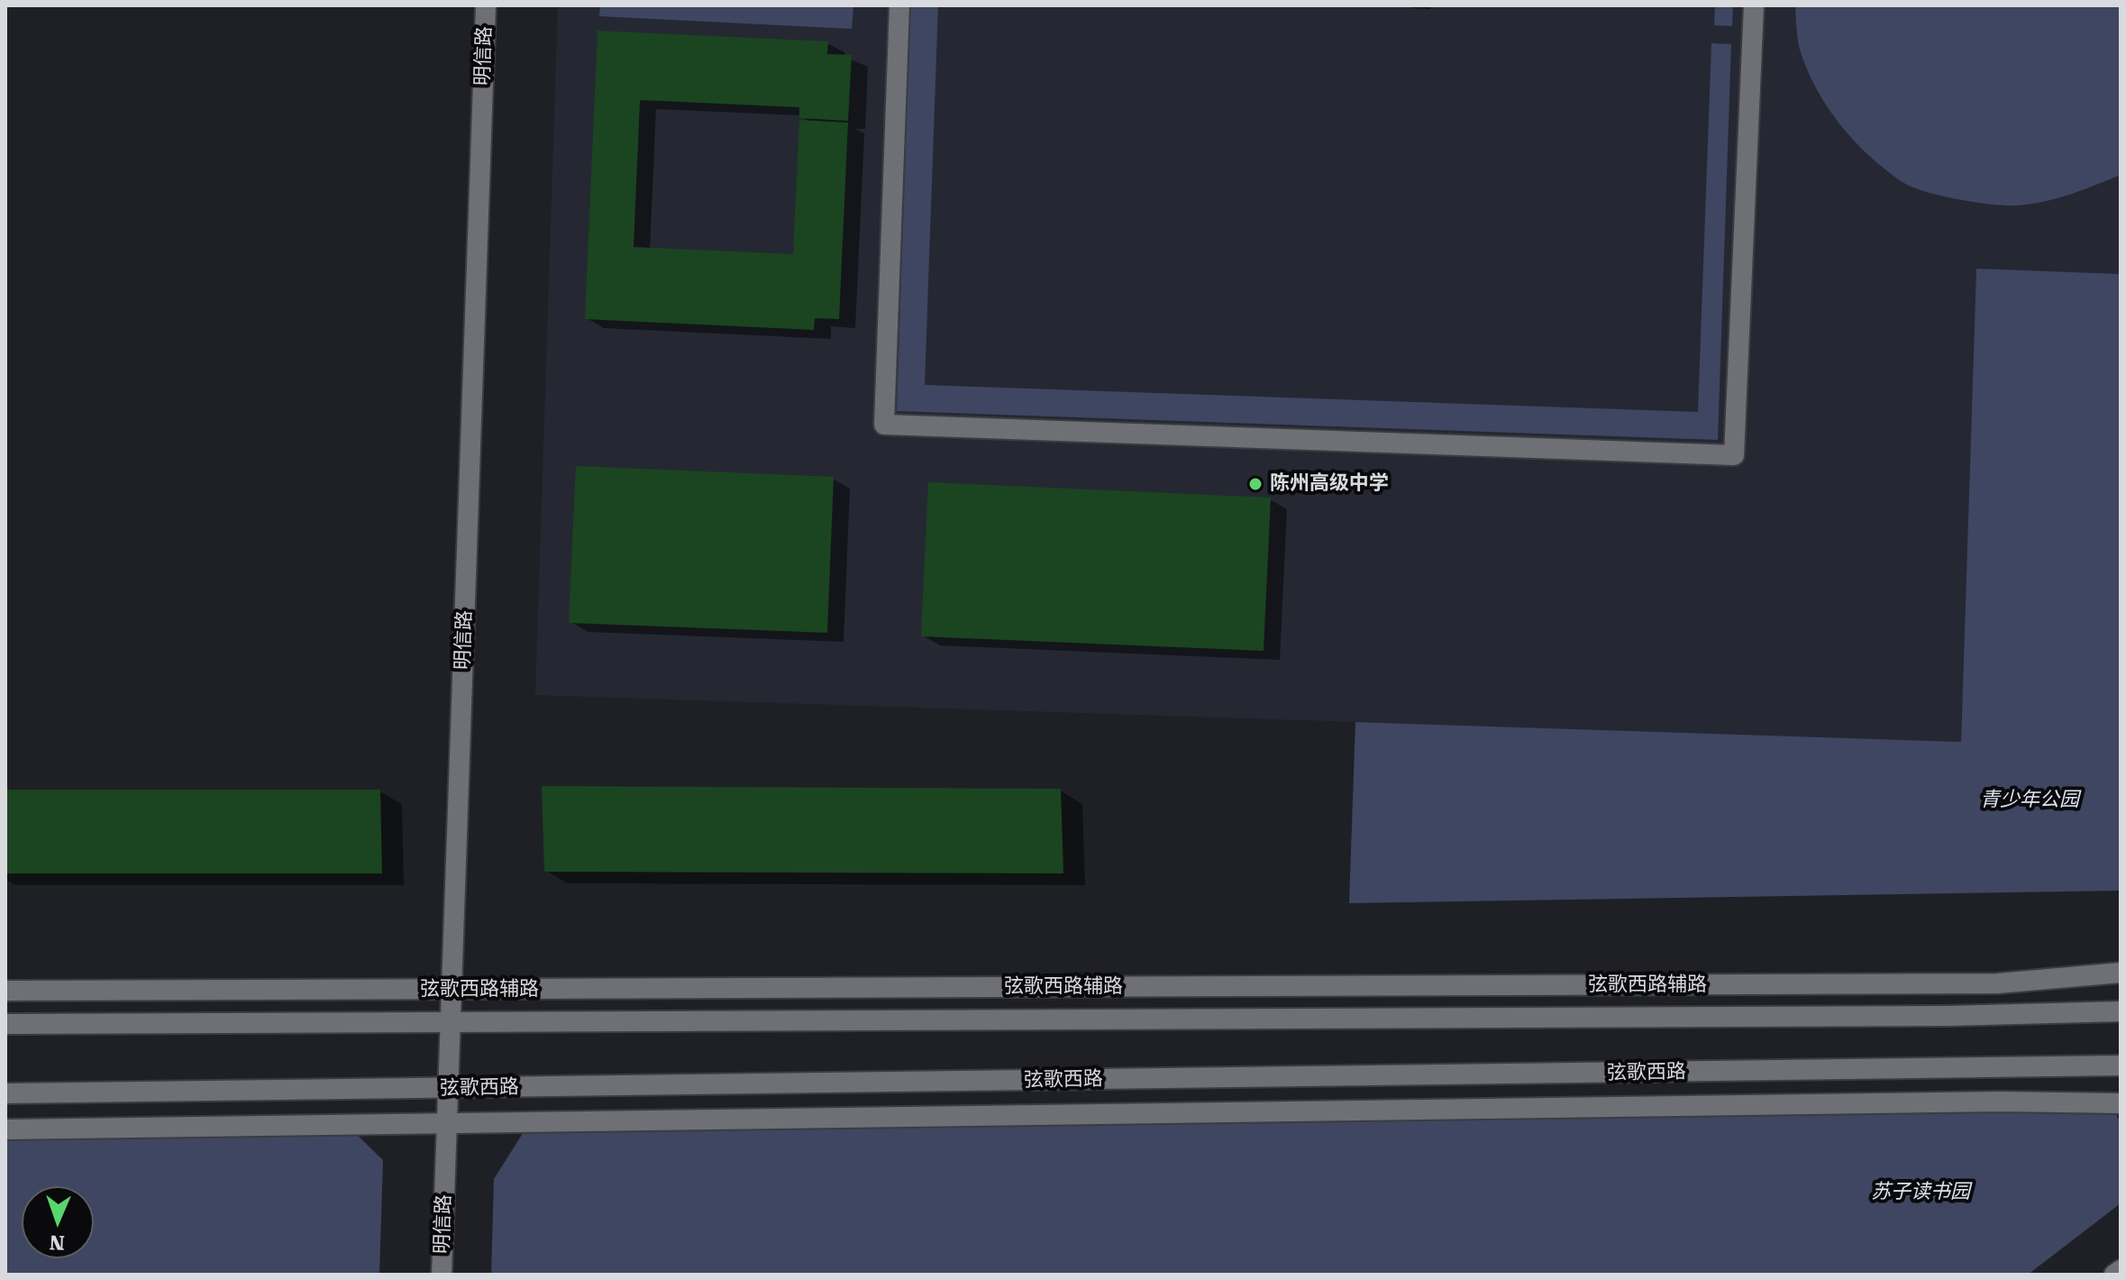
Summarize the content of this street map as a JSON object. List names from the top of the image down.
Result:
{
  "streets": {
    "street": ["明信路", "弦歌西路辅路", "弦歌西路"]
  },
  "crossings": [
    ["明信路", "弦歌西路辅路"],
    ["明信路", "弦歌西路"]
  ],
  "parks": ["青少年公园", "苏子读书园"],
  "places": ["陈州高级中学"],
  "north": "bottom"
}
